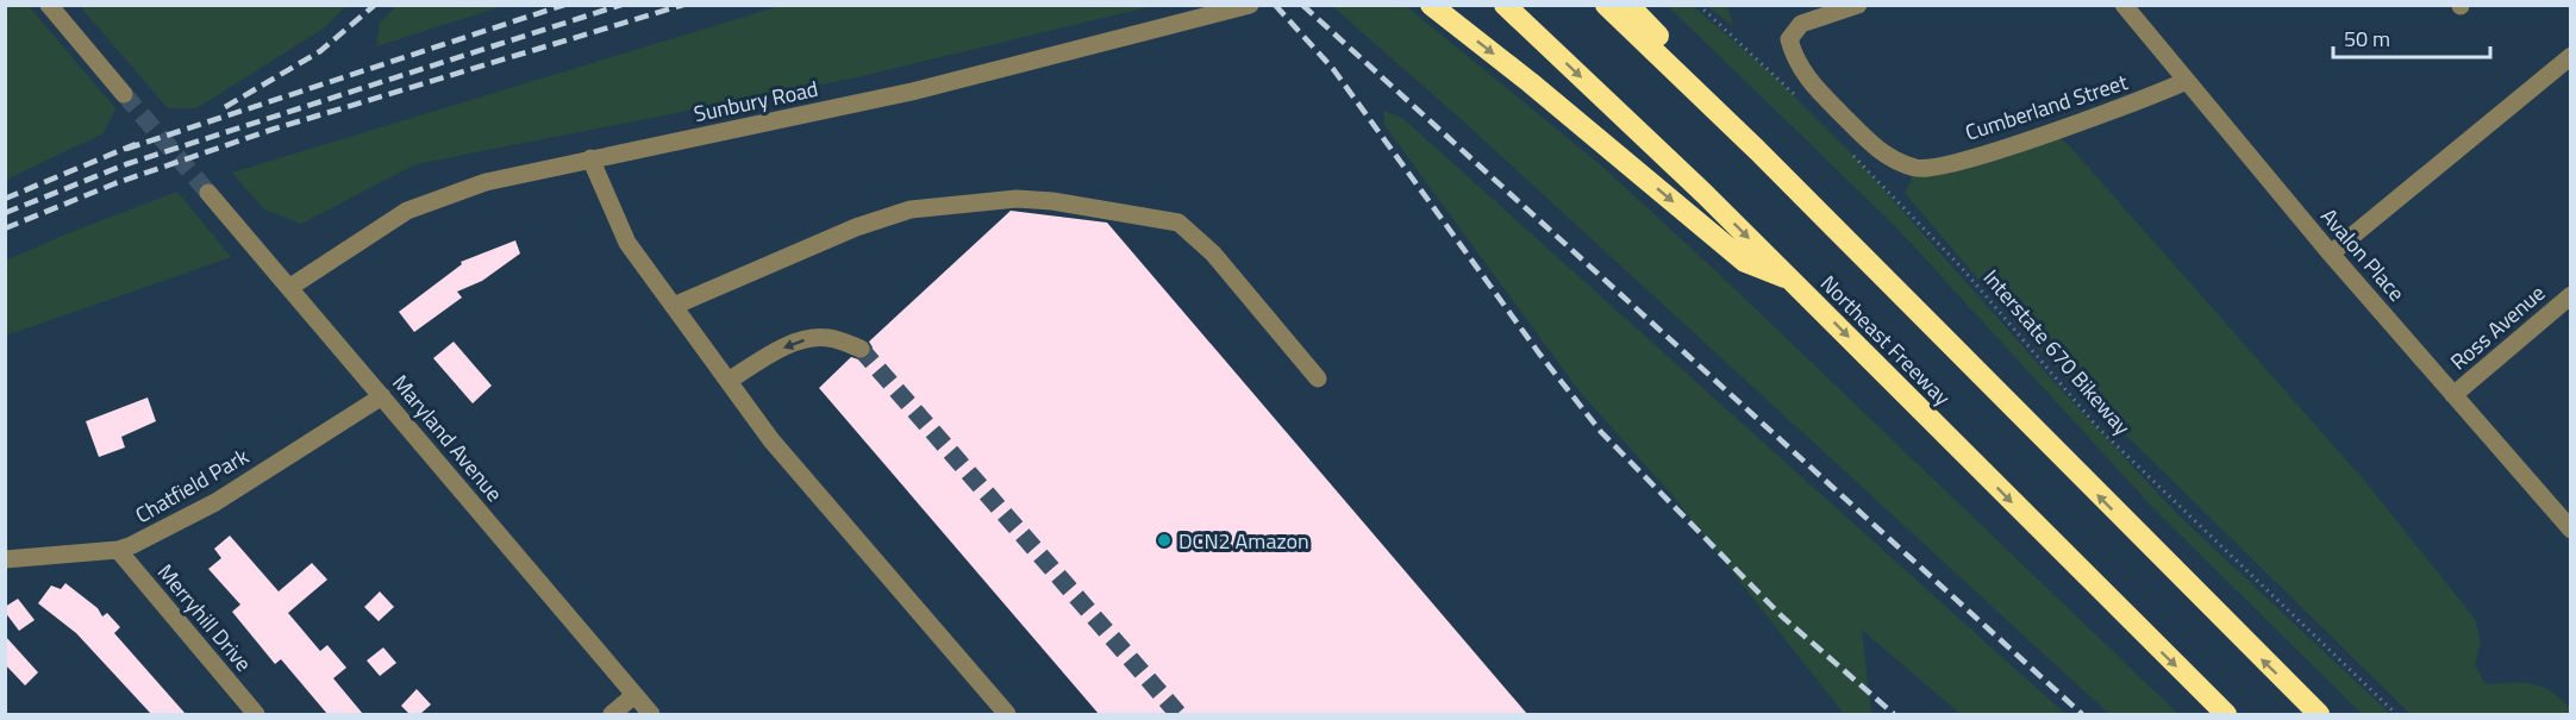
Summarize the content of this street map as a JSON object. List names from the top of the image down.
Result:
{
  "streets": {
    "highway": ["Northeast Freeway"],
    "street": [
      "Sunbury Road",
      "Cumberland Street",
      "Avalon Place",
      "Ross Avenue",
      "Maryland Avenue",
      "Chatfield Park",
      "Merryhill Drive"
    ],
    "path": ["Interstate 670 Bikeway"]
  },
  "crossings": [
    ["Sunbury Road", "Maryland Avenue"],
    ["Cumberland Street", "Avalon Place"],
    ["Avalon Place", "Ross Avenue"],
    ["Maryland Avenue", "Chatfield Park"],
    ["Chatfield Park", "Merryhill Drive"]
  ],
  "places": ["DCN2 Amazon"],
  "scale_bar": "50 m"
}
